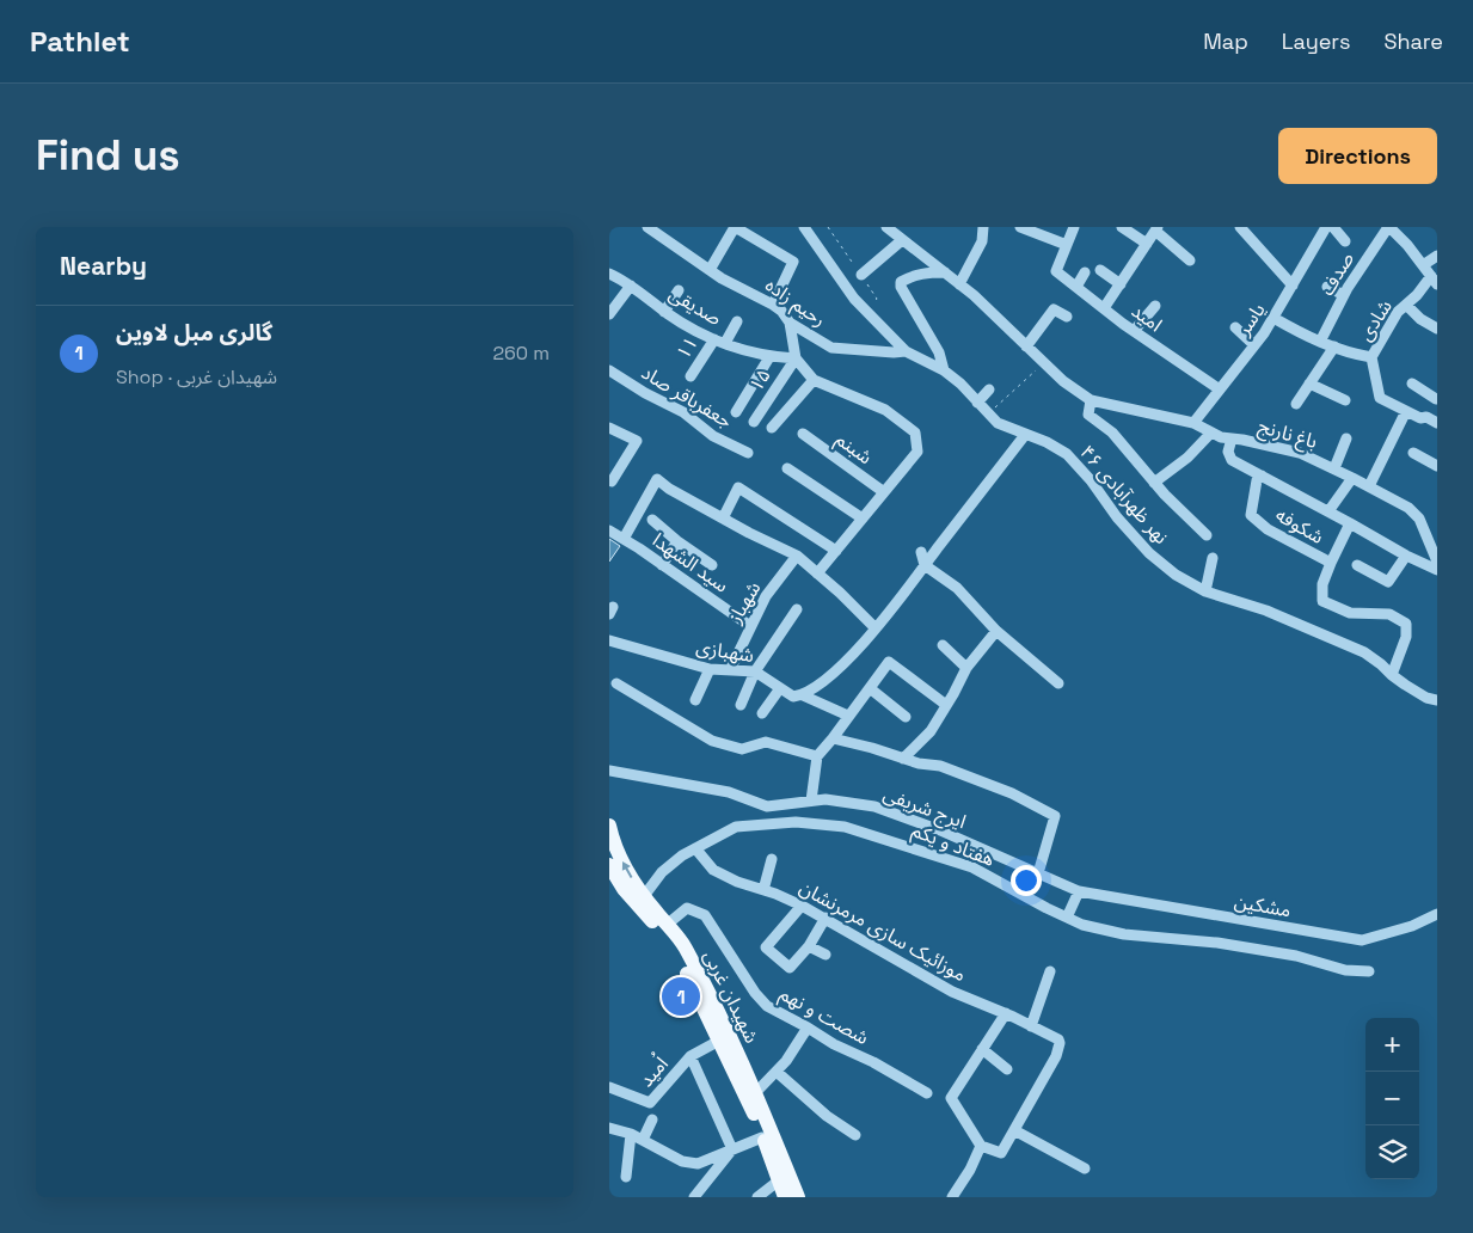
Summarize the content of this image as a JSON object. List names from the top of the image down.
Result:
{
  "streets": {
    "main road": ["شهیدان غربی"],
    "street": [
      "صدف",
      "رحیم زاده",
      "صدیقی",
      "امید",
      "یاسر",
      "شادی",
      "۱۱",
      "۱۵",
      "جعفرباقر صاد",
      "باغ نارنج",
      "شبنم",
      "نهر ظهرآبادی ۴۶",
      "شکوفه",
      "سید الشهدا",
      "شهباز",
      "شهبازی",
      "ایرج شریفی",
      "هفتاد و یکم",
      "مشکین",
      "موزائیک سازی مرمرنشان",
      "شصت و نهم",
      "اُمید"
    ]
  },
  "crossings": [
    ["رحیم زاده", "نهر ظهرآبادی ۴۶"],
    ["صدیقی", "۱۱"],
    ["صدیقی", "۱۵"],
    ["امید", "یاسر"],
    ["یاسر", "باغ نارنج"],
    ["باغ نارنج", "شکوفه"],
    ["نهر ظهرآبادی ۴۶", "شکوفه"],
    ["سید الشهدا", "شهباز"],
    ["شهباز", "شهبازی"],
    ["ایرج شریفی", "مشکین"],
    ["هفتاد و یکم", "موزائیک سازی مرمرنشان"],
    ["هفتاد و یکم", "شهیدان غربی"],
    ["شهیدان غربی", "شصت و نهم"],
    ["شهیدان غربی", "اُمید"]
  ],
  "page": {
    "header": "Pathlet",
    "nav": ["Map", "Layers", "Share"],
    "buttons": "Directions",
    "title": "Find us",
    "heading": "Nearby",
    "list": [
      {
        "mark": "1",
        "name": "گالری مبل لاوین",
        "note": "Shop · شهیدان غربی",
        "value": "260 m"
      }
    ],
    "pins": "1",
    "map_buttons": ["+", "−"]
  }
}
